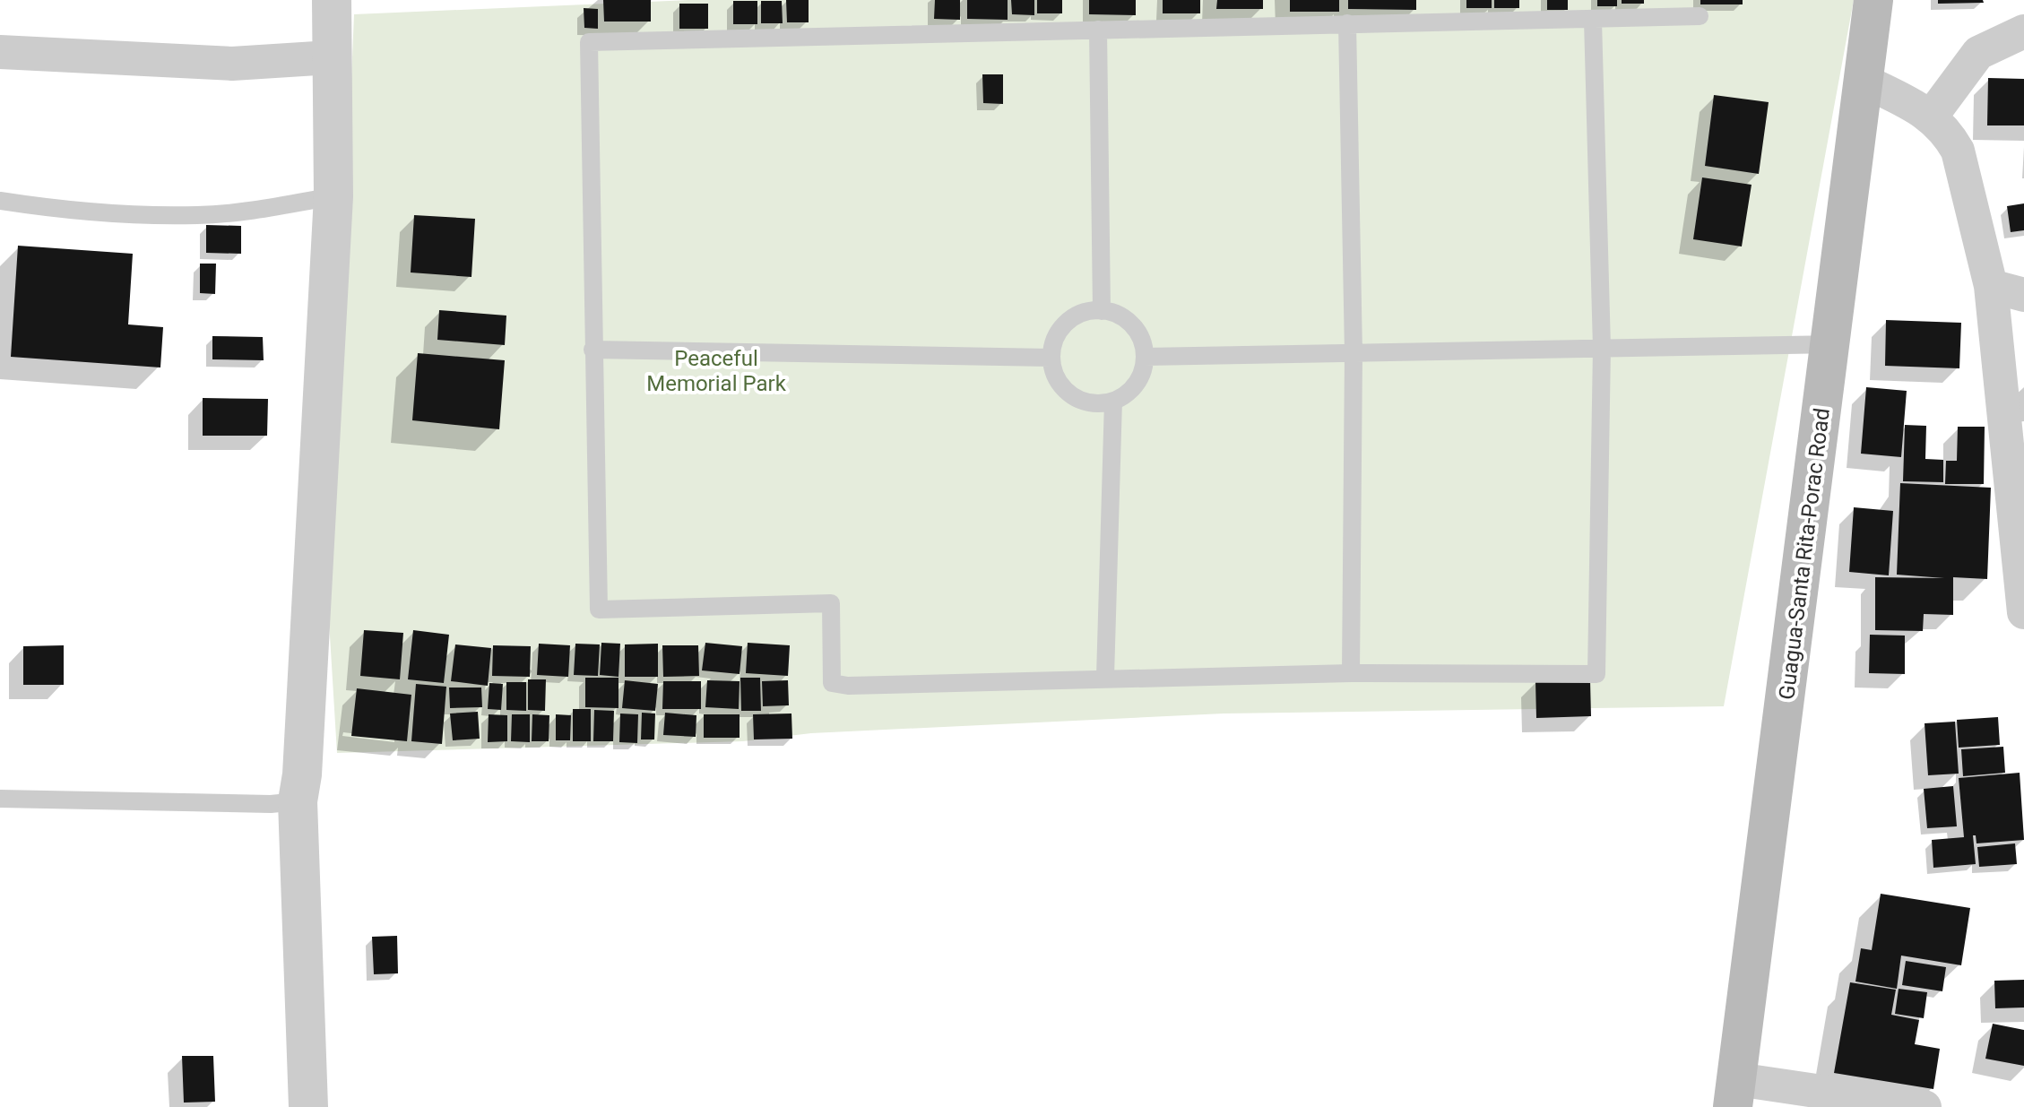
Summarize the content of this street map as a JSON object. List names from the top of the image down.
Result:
{
  "streets": {
    "main road": ["Guagua-Santa Rita-Porac Road"]
  },
  "parks": ["Peaceful Memorial Park"]
}
